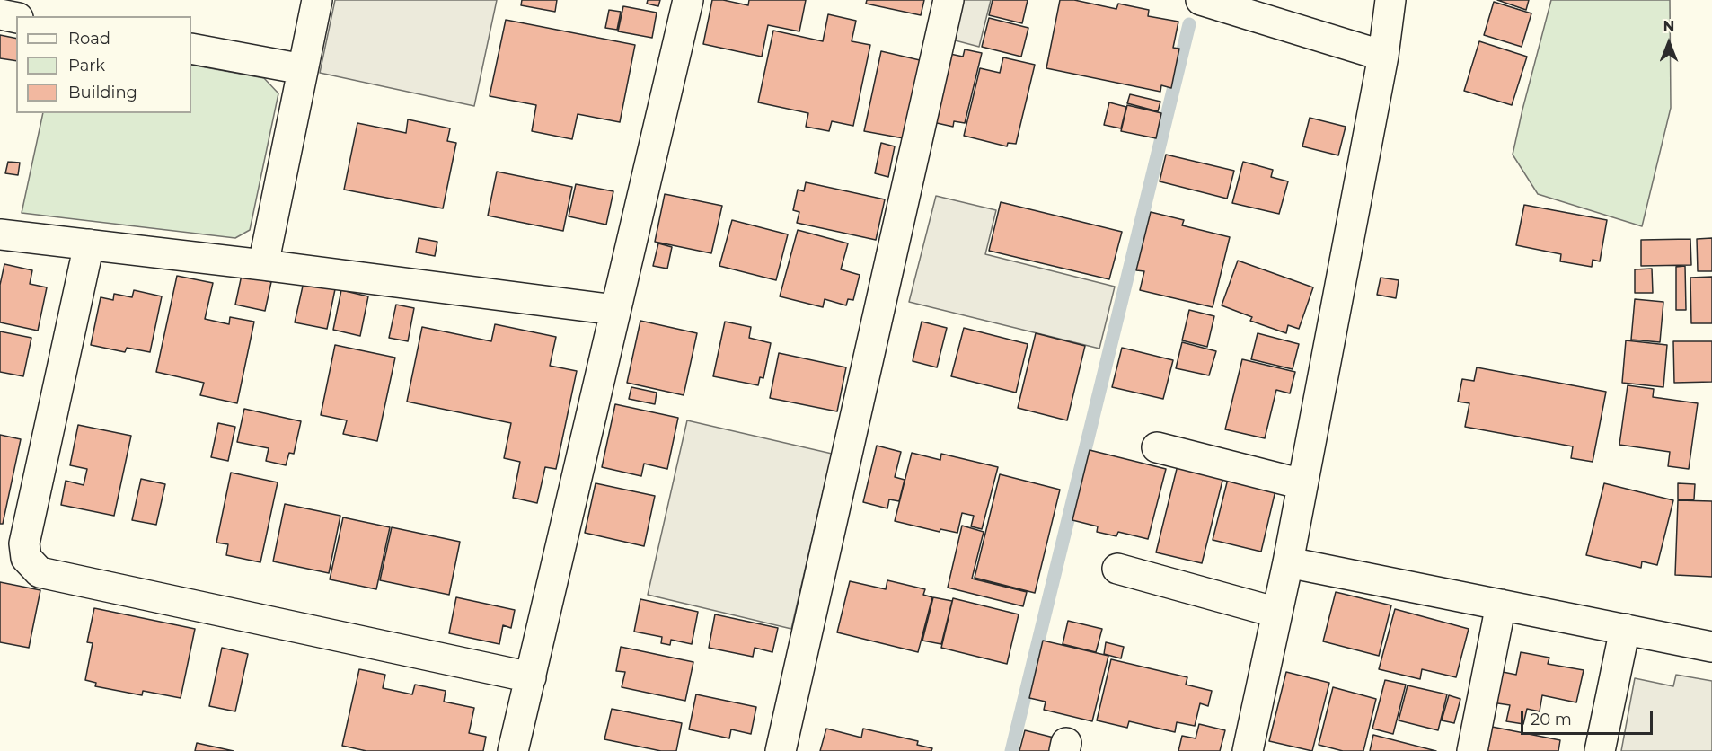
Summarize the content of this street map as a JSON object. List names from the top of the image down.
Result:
{
  "legend": ["Road", "Park", "Building"],
  "scale_bar": "20 m",
  "north": "top"
}
